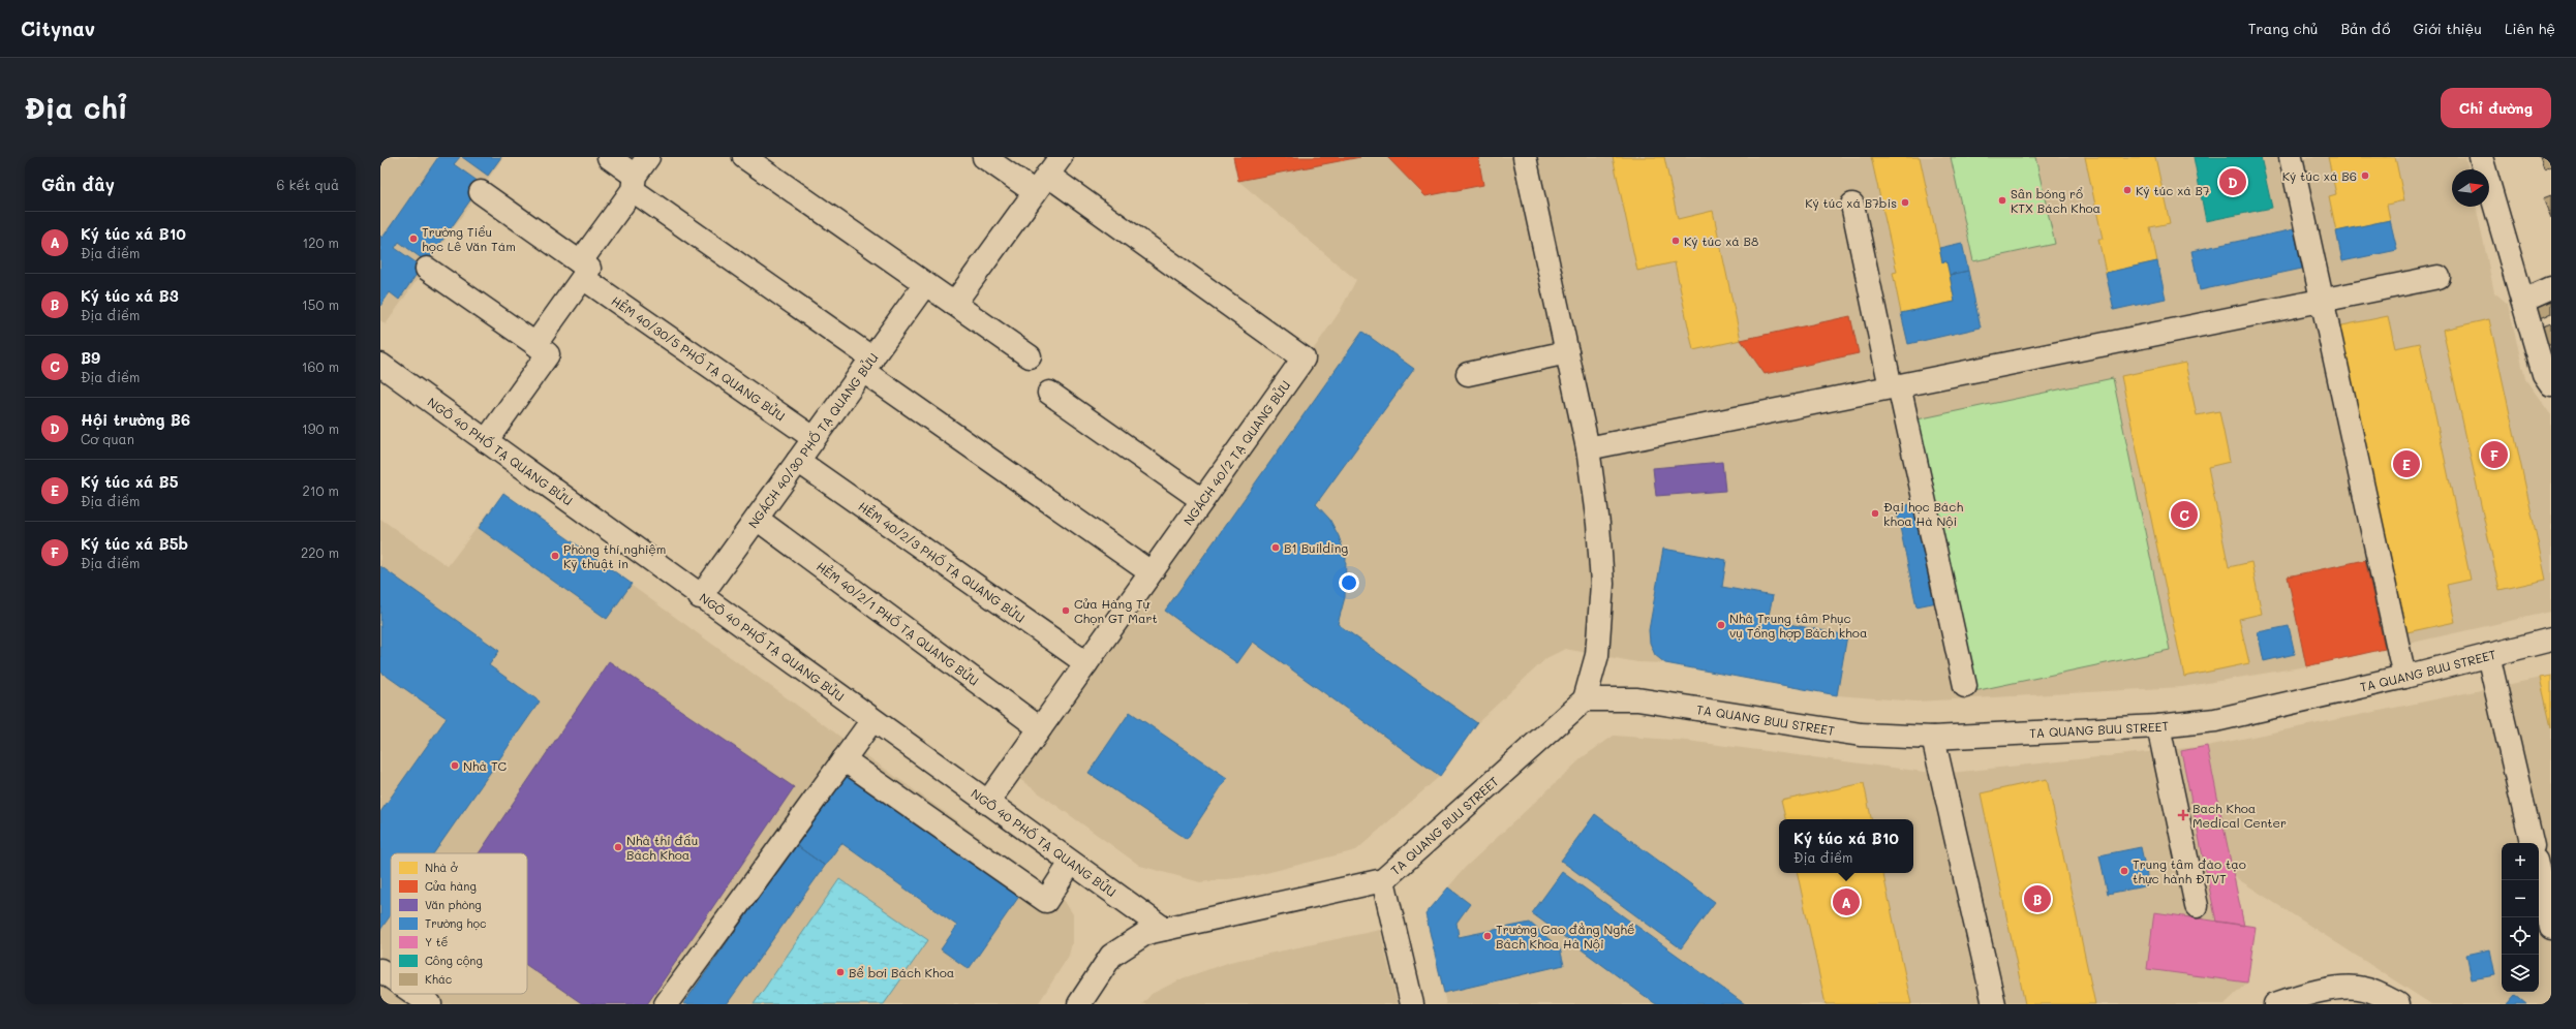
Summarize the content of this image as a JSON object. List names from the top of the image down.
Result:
{
  "streets": {
    "street": [
      "HẺM 40/30/5 PHỐ TẠ QUANG BỬU",
      "NGÁCH 40/30 PHỐ TẠ QUANG BỬU",
      "NGÕ 40 PHỐ TẠ QUANG BỬU",
      "NGÁCH 40/2 TẠ QUANG BỬU",
      "HẺM 40/2/3 PHỐ TẠ QUANG BỬU",
      "HẺM 40/2/1 PHỐ TẠ QUANG BỬU",
      "TA QUANG BUU STREET"
    ]
  },
  "crossings": [
    ["HẺM 40/30/5 PHỐ TẠ QUANG BỬU", "NGÁCH 40/30 PHỐ TẠ QUANG BỬU"],
    ["NGÁCH 40/30 PHỐ TẠ QUANG BỬU", "NGÕ 40 PHỐ TẠ QUANG BỬU"],
    ["NGÁCH 40/30 PHỐ TẠ QUANG BỬU", "HẺM 40/2/3 PHỐ TẠ QUANG BỬU"],
    ["NGÁCH 40/30 PHỐ TẠ QUANG BỬU", "HẺM 40/2/1 PHỐ TẠ QUANG BỬU"],
    ["NGÕ 40 PHỐ TẠ QUANG BỬU", "NGÁCH 40/2 TẠ QUANG BỬU"],
    ["NGÕ 40 PHỐ TẠ QUANG BỬU", "TA QUANG BUU STREET"],
    ["NGÁCH 40/2 TẠ QUANG BỬU", "HẺM 40/2/3 PHỐ TẠ QUANG BỬU"],
    ["NGÁCH 40/2 TẠ QUANG BỬU", "HẺM 40/2/1 PHỐ TẠ QUANG BỬU"]
  ],
  "places": {
    "other": [
      "Ký túc xá B6",
      "Ký túc xá B7",
      "Sân bóng rổ KTX Bách Khoa",
      "Ký túc xá B7bis",
      "Trường Tiểu học Lê Văn Tám",
      "Ký túc xá B8",
      "Đại học Bách khoa Hà Nội",
      "B1 Building",
      "Phòng thí nghiệm Kỹ thuật in",
      "Cửa Hàng Tự Chọn GT Mart",
      "Nhà Trung tâm Phục vụ Tổng hợp Bách khoa",
      "Nhà TC",
      "Nhà thi đấu Bách Khoa",
      "Trung tâm đào tạo thực hành ĐTVT",
      "Trường Cao đẳng Nghề Bách Khoa Hà Nội",
      "Bể bơi Bách Khoa"
    ],
    "health": ["Bach Khoa Medical Center"]
  },
  "legend": [
    "Nhà ở",
    "Cửa hàng",
    "Văn phòng",
    "Trường học",
    "Y tế",
    "Công cộng",
    "Khác"
  ],
  "north": "right",
  "page": {
    "header": "Citynav",
    "nav": [
      "Trang chủ",
      "Bản đồ",
      "Giới thiệu",
      "Liên hệ"
    ],
    "buttons": "Chỉ đường",
    "title": "Địa chỉ",
    "heading": ["Gần đây", "6 kết quả"],
    "pins": [
      "D",
      "F",
      "E",
      "C",
      "B",
      "A"
    ],
    "list": [
      {
        "mark": "A",
        "name": "Ký túc xá B10",
        "note": "Địa điểm",
        "value": "120 m"
      },
      {
        "mark": "B",
        "name": "Ký túc xá B3",
        "note": "Địa điểm",
        "value": "150 m"
      },
      {
        "mark": "C",
        "name": "B9",
        "note": "Địa điểm",
        "value": "160 m"
      },
      {
        "mark": "D",
        "name": "Hội trường B6",
        "note": "Cơ quan",
        "value": "190 m"
      },
      {
        "mark": "E",
        "name": "Ký túc xá B5",
        "note": "Địa điểm",
        "value": "210 m"
      },
      {
        "mark": "F",
        "name": "Ký túc xá B5b",
        "note": "Địa điểm",
        "value": "220 m"
      }
    ],
    "popup": ["Ký túc xá B10", "Địa điểm"],
    "map_buttons": ["+", "−"]
  }
}
